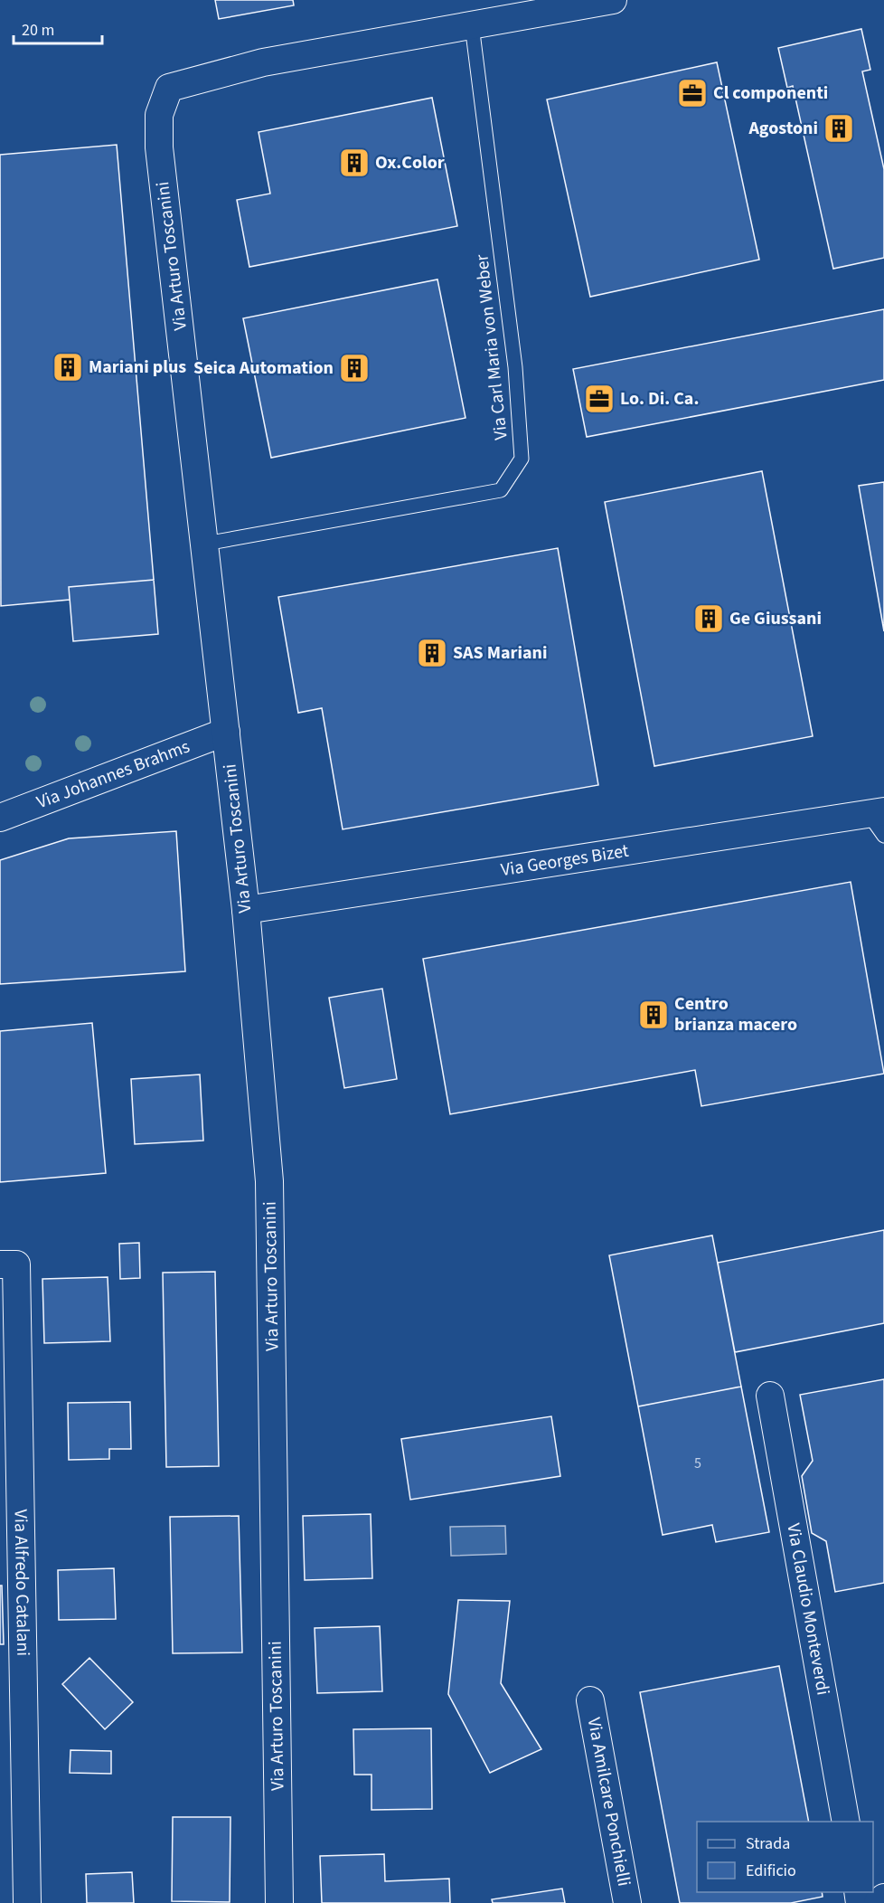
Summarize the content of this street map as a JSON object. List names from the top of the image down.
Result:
{
  "streets": {
    "street": [
      "Via Arturo Toscanini",
      "Via Johannes Brahms",
      "Via Georges Bizet",
      "Via Alfredo Catalani",
      "Via Claudio Monteverdi",
      "Via Amilcare Ponchielli"
    ],
    "lane": ["Via Carl Maria von Weber"]
  },
  "crossings": [
    ["Via Arturo Toscanini", "Via Carl Maria von Weber"],
    ["Via Arturo Toscanini", "Via Johannes Brahms"],
    ["Via Arturo Toscanini", "Via Georges Bizet"]
  ],
  "places": {
    "office": ["Cl componenti", "Lo. Di. Ca."],
    "building": [
      "Agostoni",
      "Ox.Color",
      "Mariani plus",
      "Seica Automation",
      "Ge Giussani",
      "SAS Mariani",
      "Centro brianza macero"
    ]
  },
  "house_numbers": ["5"],
  "legend": ["Strada", "Edificio"],
  "scale_bar": "20 m"
}
